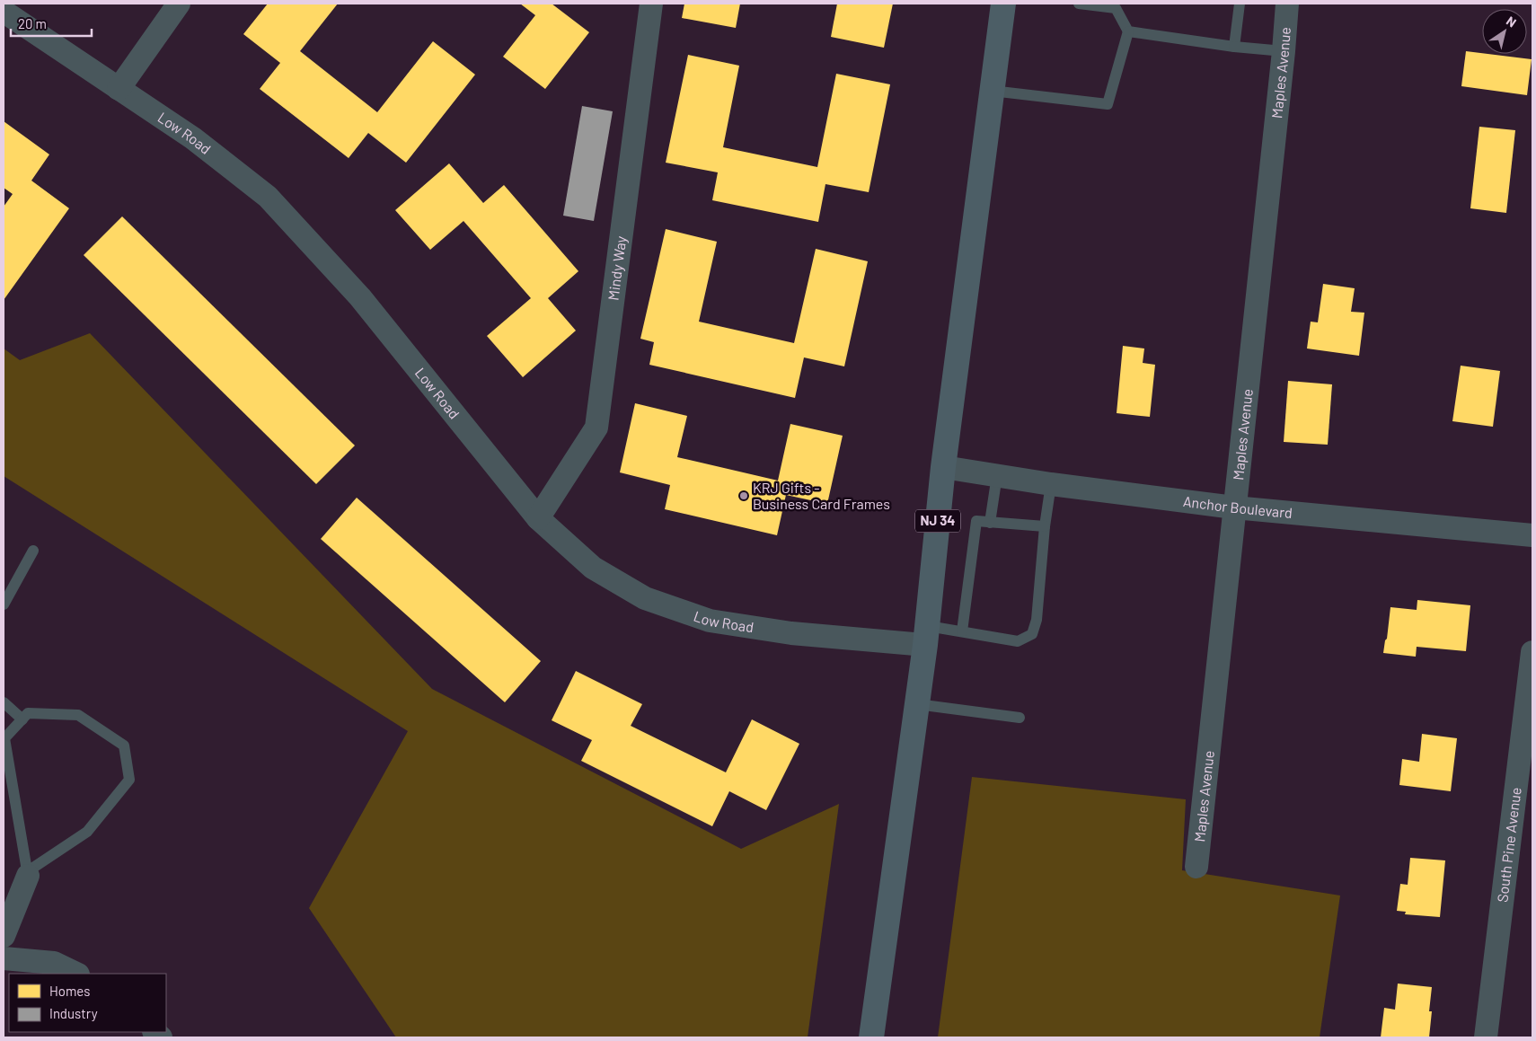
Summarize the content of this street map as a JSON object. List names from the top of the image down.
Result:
{
  "streets": {
    "main road": ["NJ 34"],
    "street": [
      "Maples Avenue",
      "Low Road",
      "Mindy Way",
      "Anchor Boulevard",
      "South Pine Avenue"
    ]
  },
  "crossings": [
    ["Maples Avenue", "Anchor Boulevard"],
    ["Low Road", "Mindy Way"],
    ["Low Road", "NJ 34"],
    ["Anchor Boulevard", "NJ 34"]
  ],
  "places": ["KRJ Gifts - Business Card Frames"],
  "legend": ["Homes", "Industry"],
  "scale_bar": "20 m",
  "north": "top right"
}
